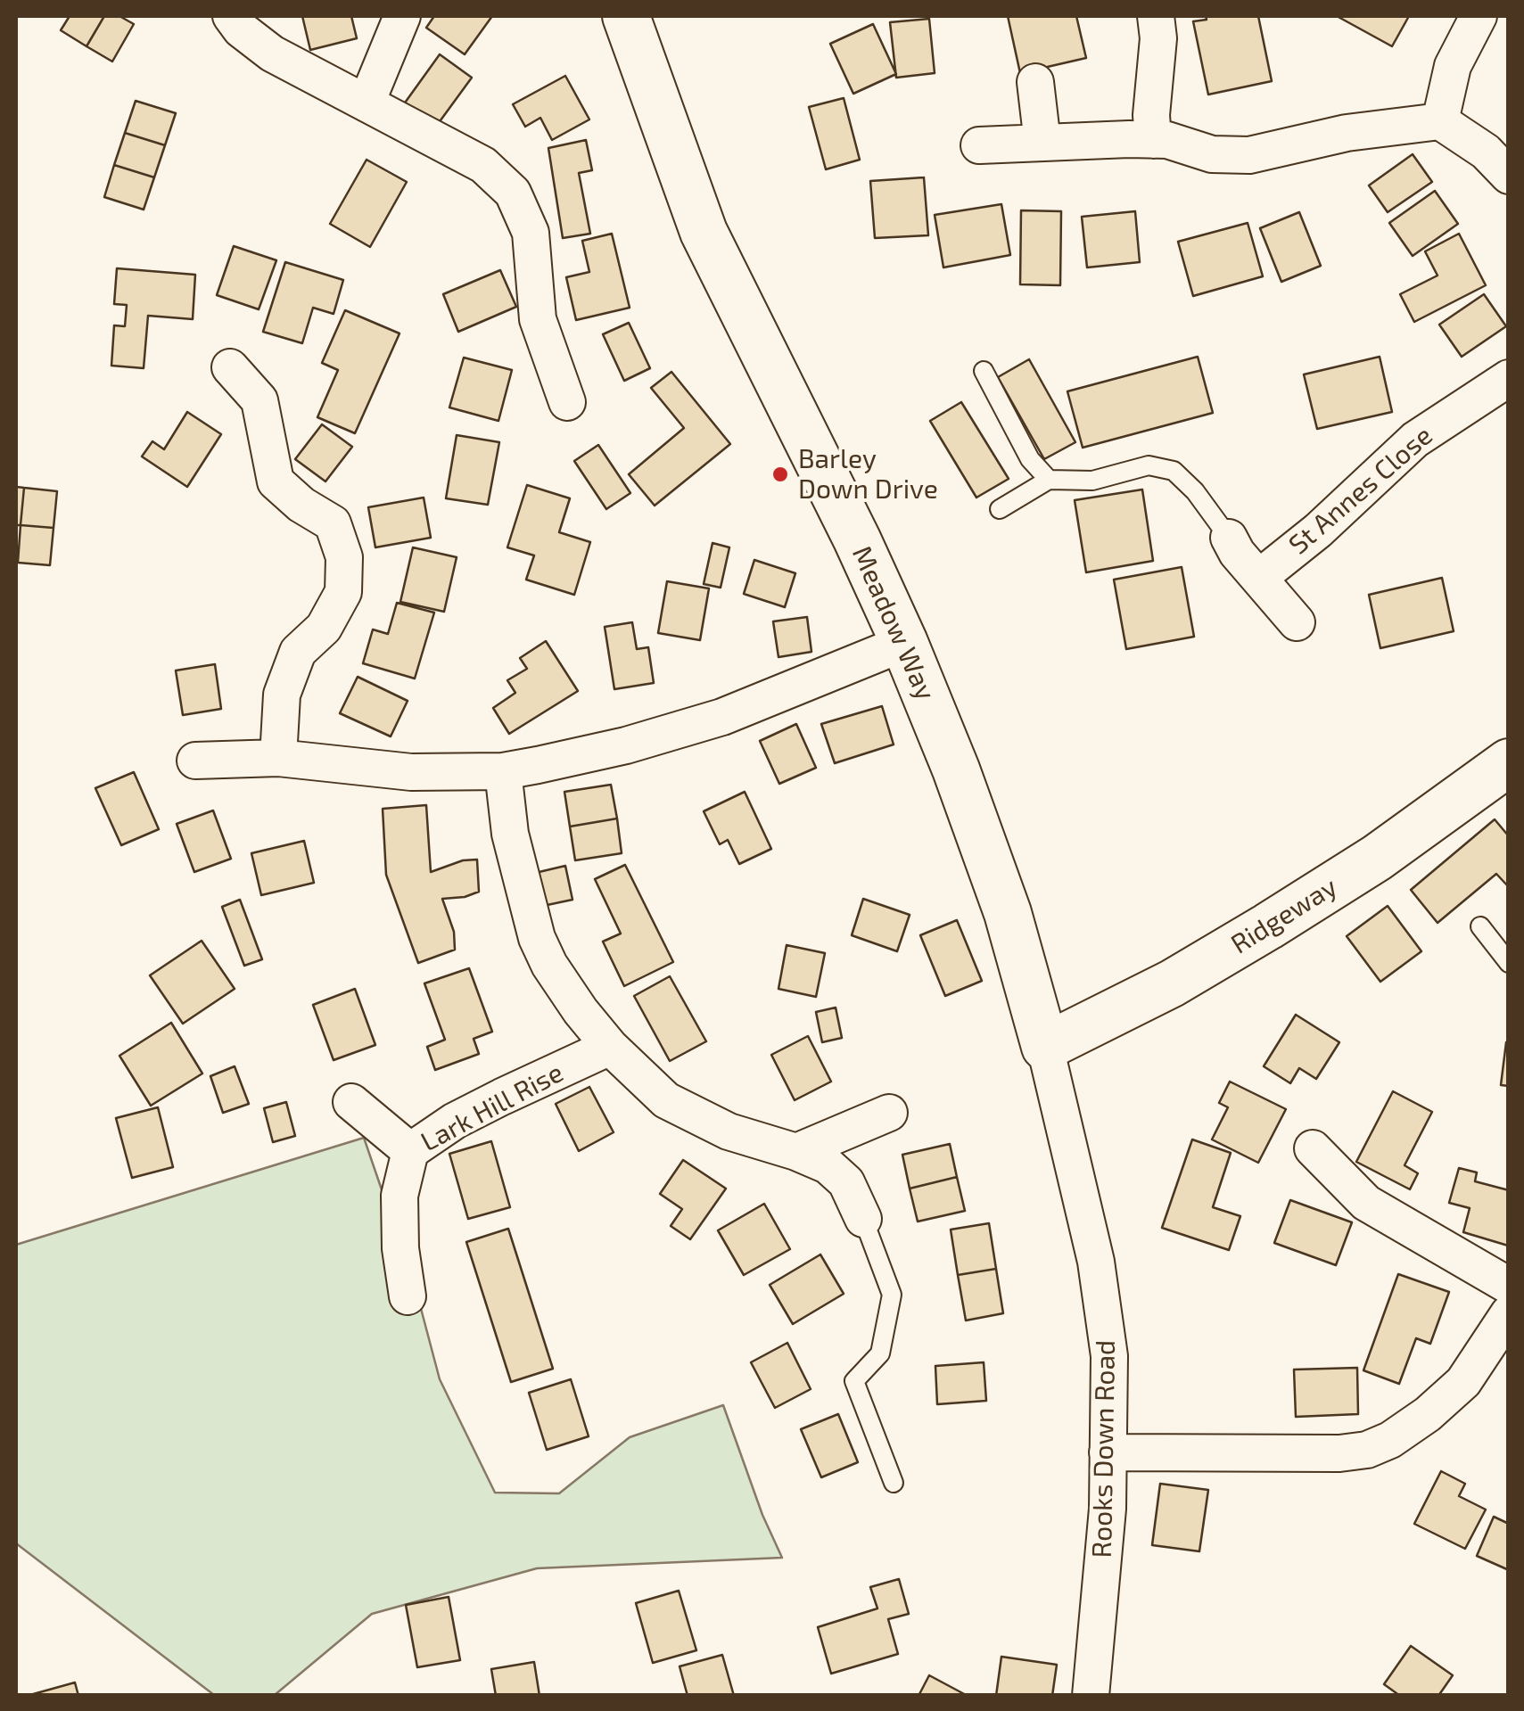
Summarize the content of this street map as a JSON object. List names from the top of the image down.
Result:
{
  "streets": {
    "street": [
      "St Annes Close",
      "Meadow Way",
      "Ridgeway",
      "Lark Hill Rise",
      "Rooks Down Road"
    ]
  },
  "crossings": [
    ["Meadow Way", "Ridgeway"],
    ["Meadow Way", "Rooks Down Road"],
    ["Ridgeway", "Rooks Down Road"]
  ],
  "places": ["Barley Down Drive"]
}
